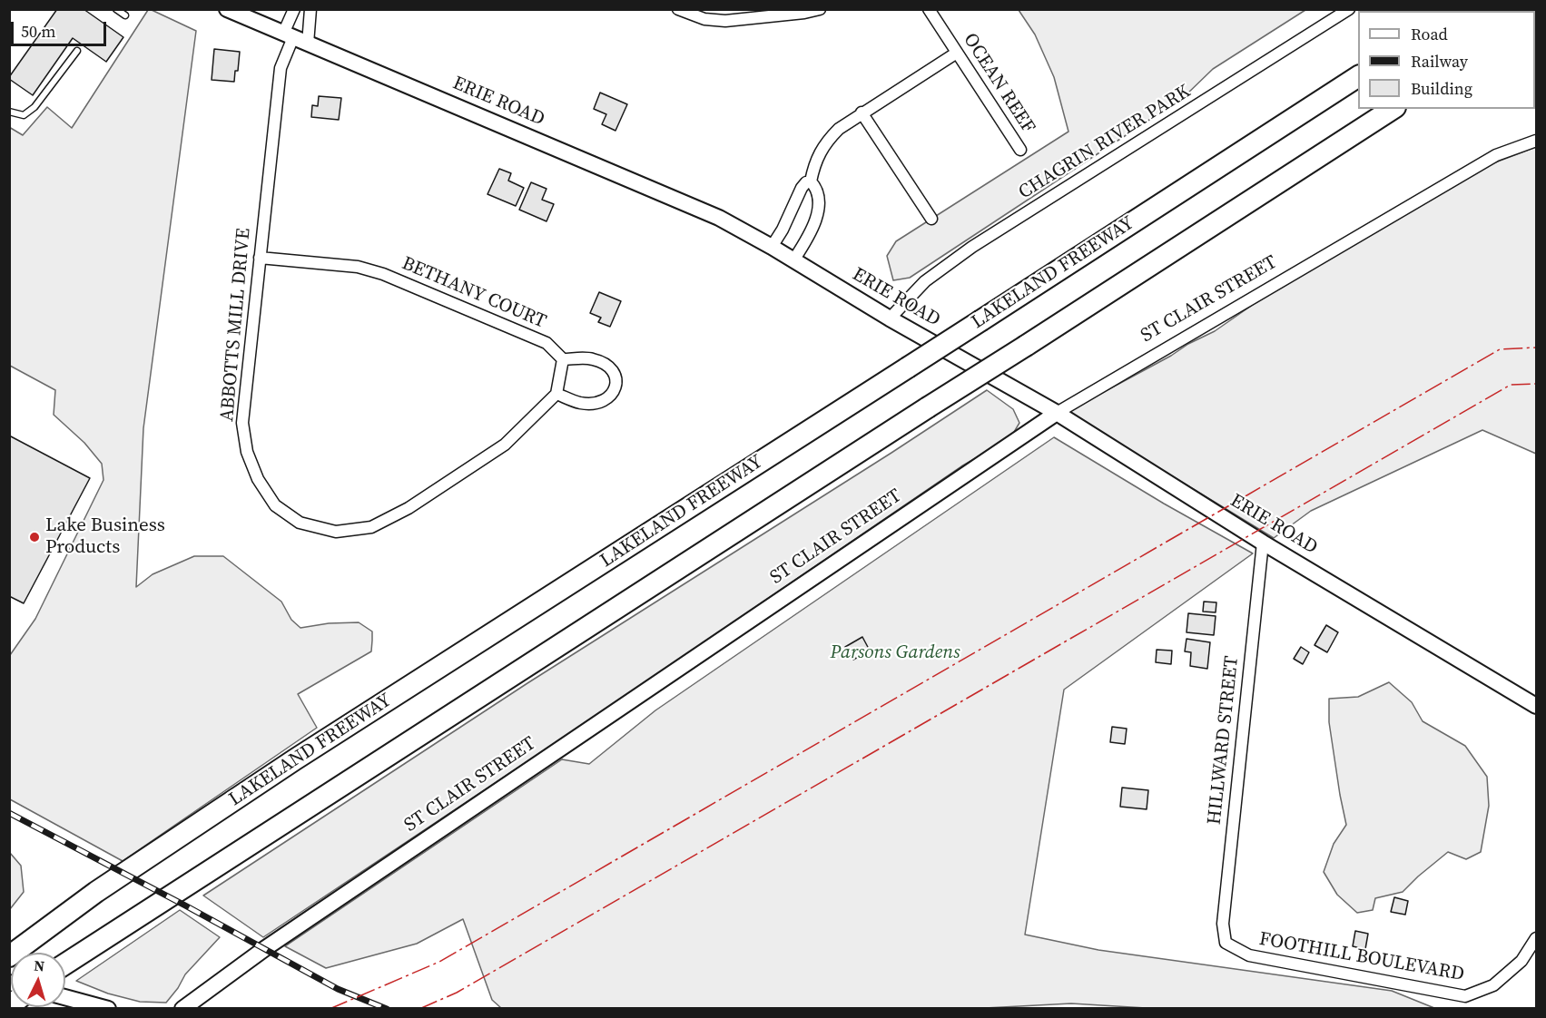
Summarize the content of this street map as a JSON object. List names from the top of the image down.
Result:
{
  "streets": {
    "highway": ["LAKELAND FREEWAY"],
    "street": [
      "OCEAN REEF",
      "ERIE ROAD",
      "CHAGRIN RIVER PARK",
      "BETHANY COURT",
      "ST CLAIR STREET",
      "ABBOTTS MILL DRIVE",
      "HILLWARD STREET",
      "FOOTHILL BOULEVARD"
    ]
  },
  "crossings": [
    ["ERIE ROAD", "CHAGRIN RIVER PARK"],
    ["ERIE ROAD", "ST CLAIR STREET"],
    ["ERIE ROAD", "ABBOTTS MILL DRIVE"],
    ["ERIE ROAD", "HILLWARD STREET"],
    ["BETHANY COURT", "ABBOTTS MILL DRIVE"],
    ["HILLWARD STREET", "FOOTHILL BOULEVARD"]
  ],
  "parks": ["Parsons Gardens"],
  "places": ["Lake Business Products"],
  "legend": ["Road", "Railway", "Building"],
  "scale_bar": "50 m",
  "north": "top"
}
